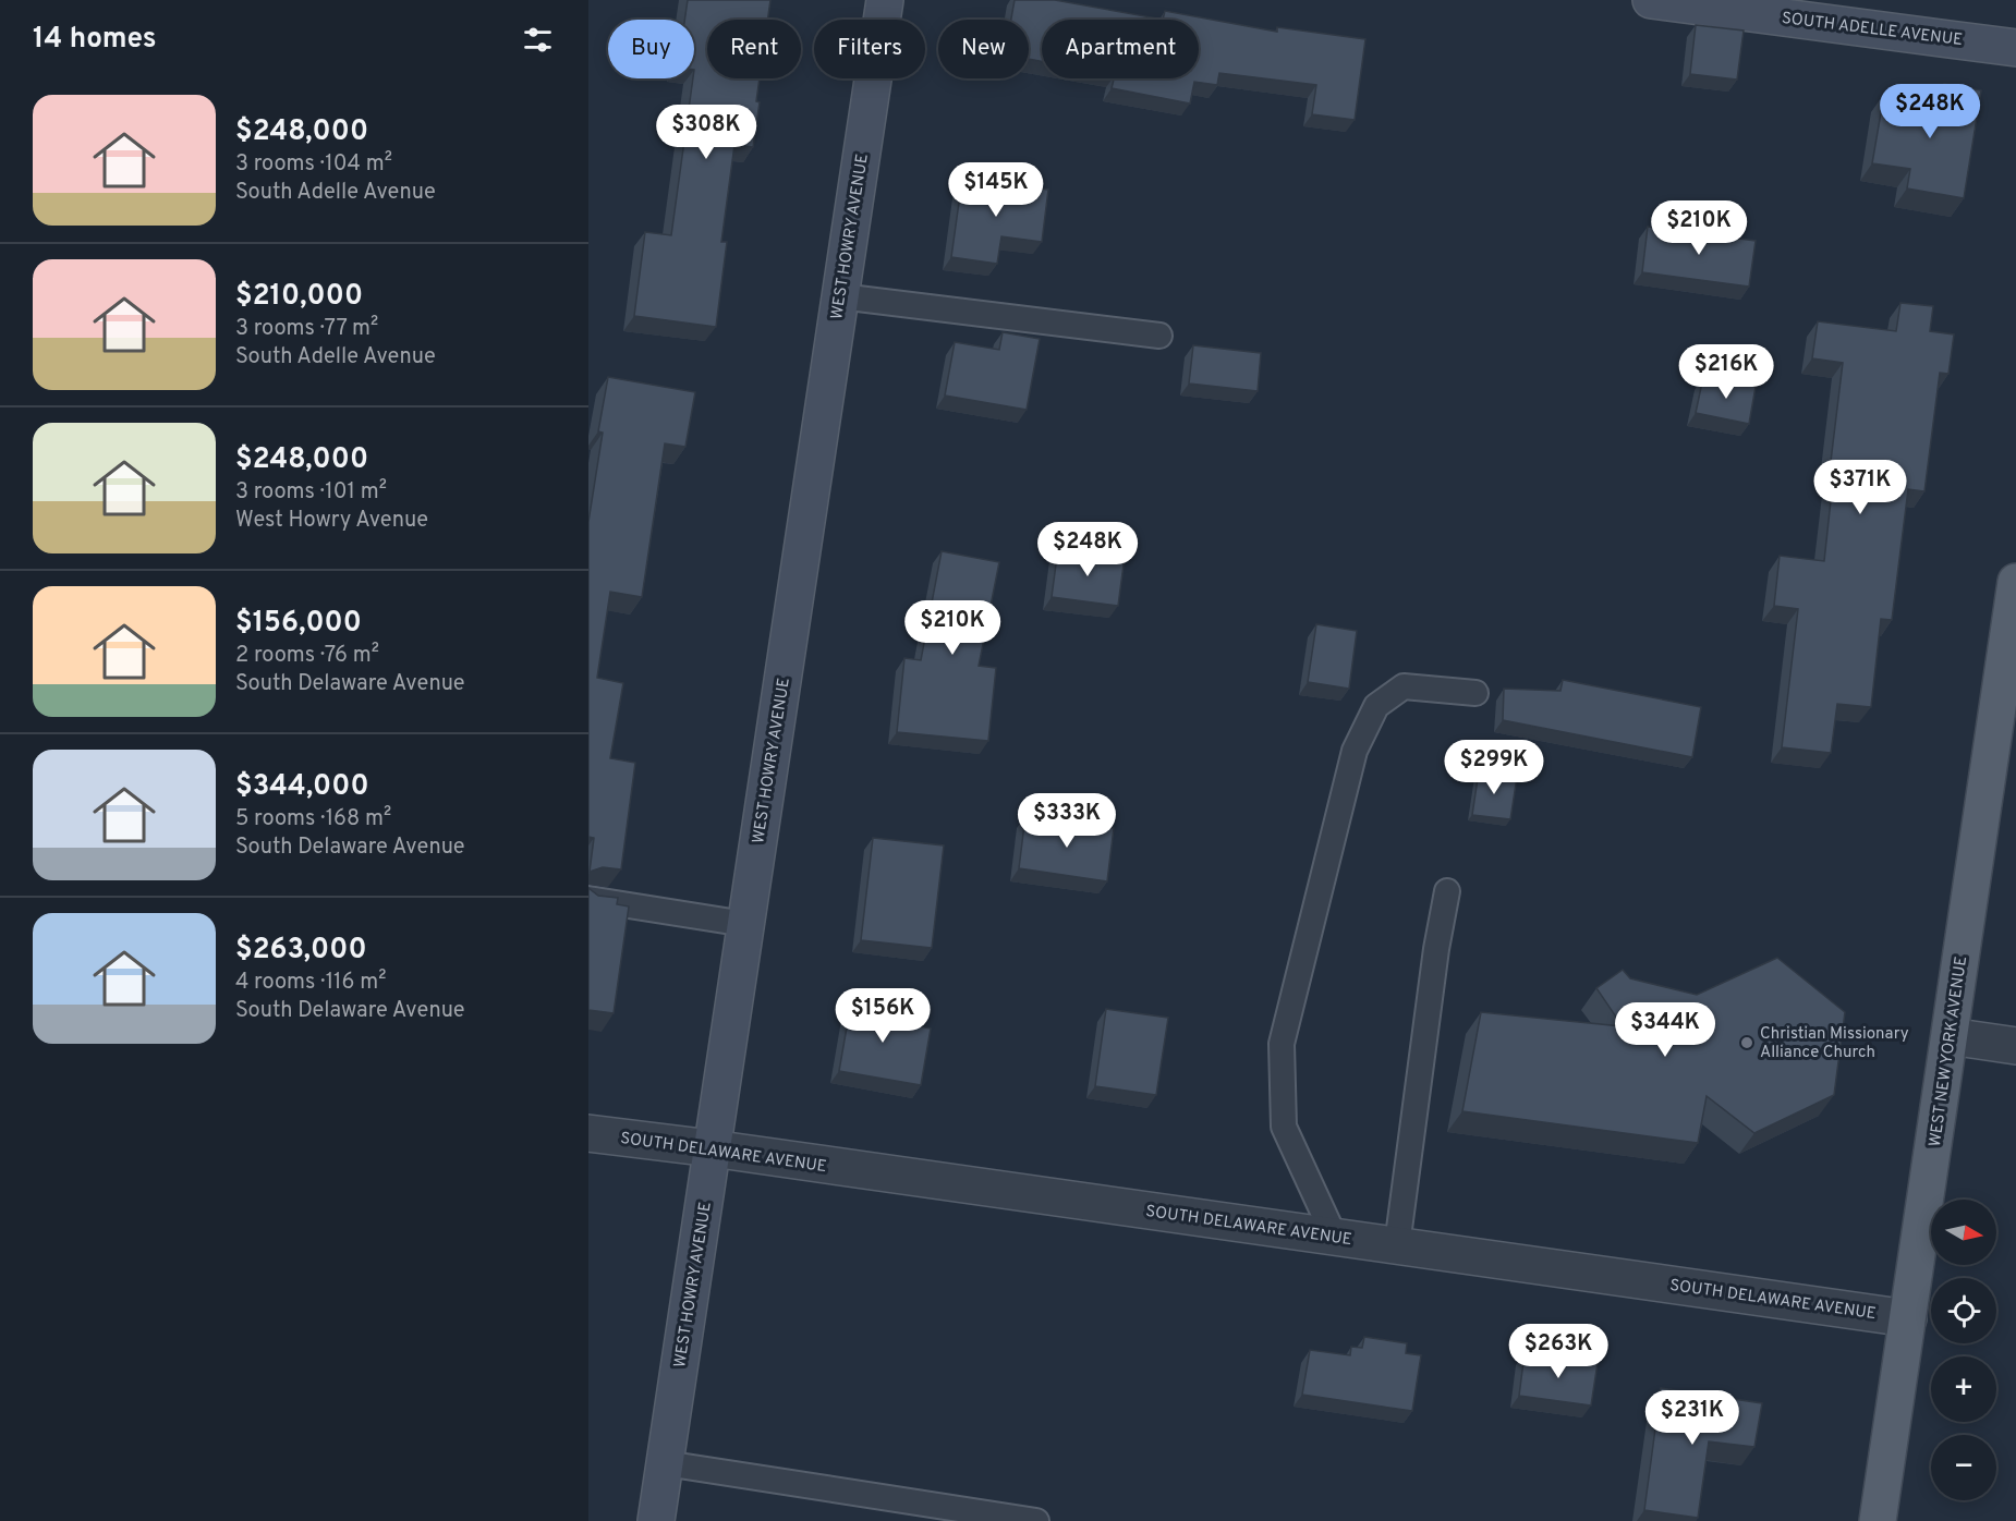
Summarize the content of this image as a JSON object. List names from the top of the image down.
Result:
{
  "streets": {
    "main road": ["WEST NEW YORK AVENUE"],
    "street": ["SOUTH ADELLE AVENUE", "WEST HOWRY AVENUE", "SOUTH DELAWARE AVENUE"]
  },
  "crossings": [
    ["WEST HOWRY AVENUE", "SOUTH DELAWARE AVENUE"],
    ["WEST NEW YORK AVENUE", "SOUTH DELAWARE AVENUE"]
  ],
  "places": ["Christian Missionary Alliance Church"],
  "north": "right",
  "page": {
    "heading": "14 homes",
    "chip": [
      "Buy",
      "Rent",
      "Filters",
      "New",
      "Apartment"
    ],
    "list": [
      {
        "name": "$248,000",
        "note": "3 rooms · 104 m² · South Adelle Avenue"
      },
      {
        "name": "$210,000",
        "note": "3 rooms · 77 m² · South Adelle Avenue"
      },
      {
        "name": "$248,000",
        "note": "3 rooms · 101 m² · West Howry Avenue"
      },
      {
        "name": "$156,000",
        "note": "2 rooms · 76 m² · South Delaware Avenue"
      },
      {
        "name": "$344,000",
        "note": "5 rooms · 168 m² · South Delaware Avenue"
      },
      {
        "name": "$263,000",
        "note": "4 rooms · 116 m² · South Delaware Avenue"
      }
    ],
    "price": [
      "$248K",
      "$308K",
      "$145K",
      "$210K",
      "$216K",
      "$371K",
      "$248K",
      "$210K",
      "$299K",
      "$333K",
      "$156K",
      "$344K",
      "$263K",
      "$231K"
    ],
    "map_buttons": ["+", "−"]
  }
}
